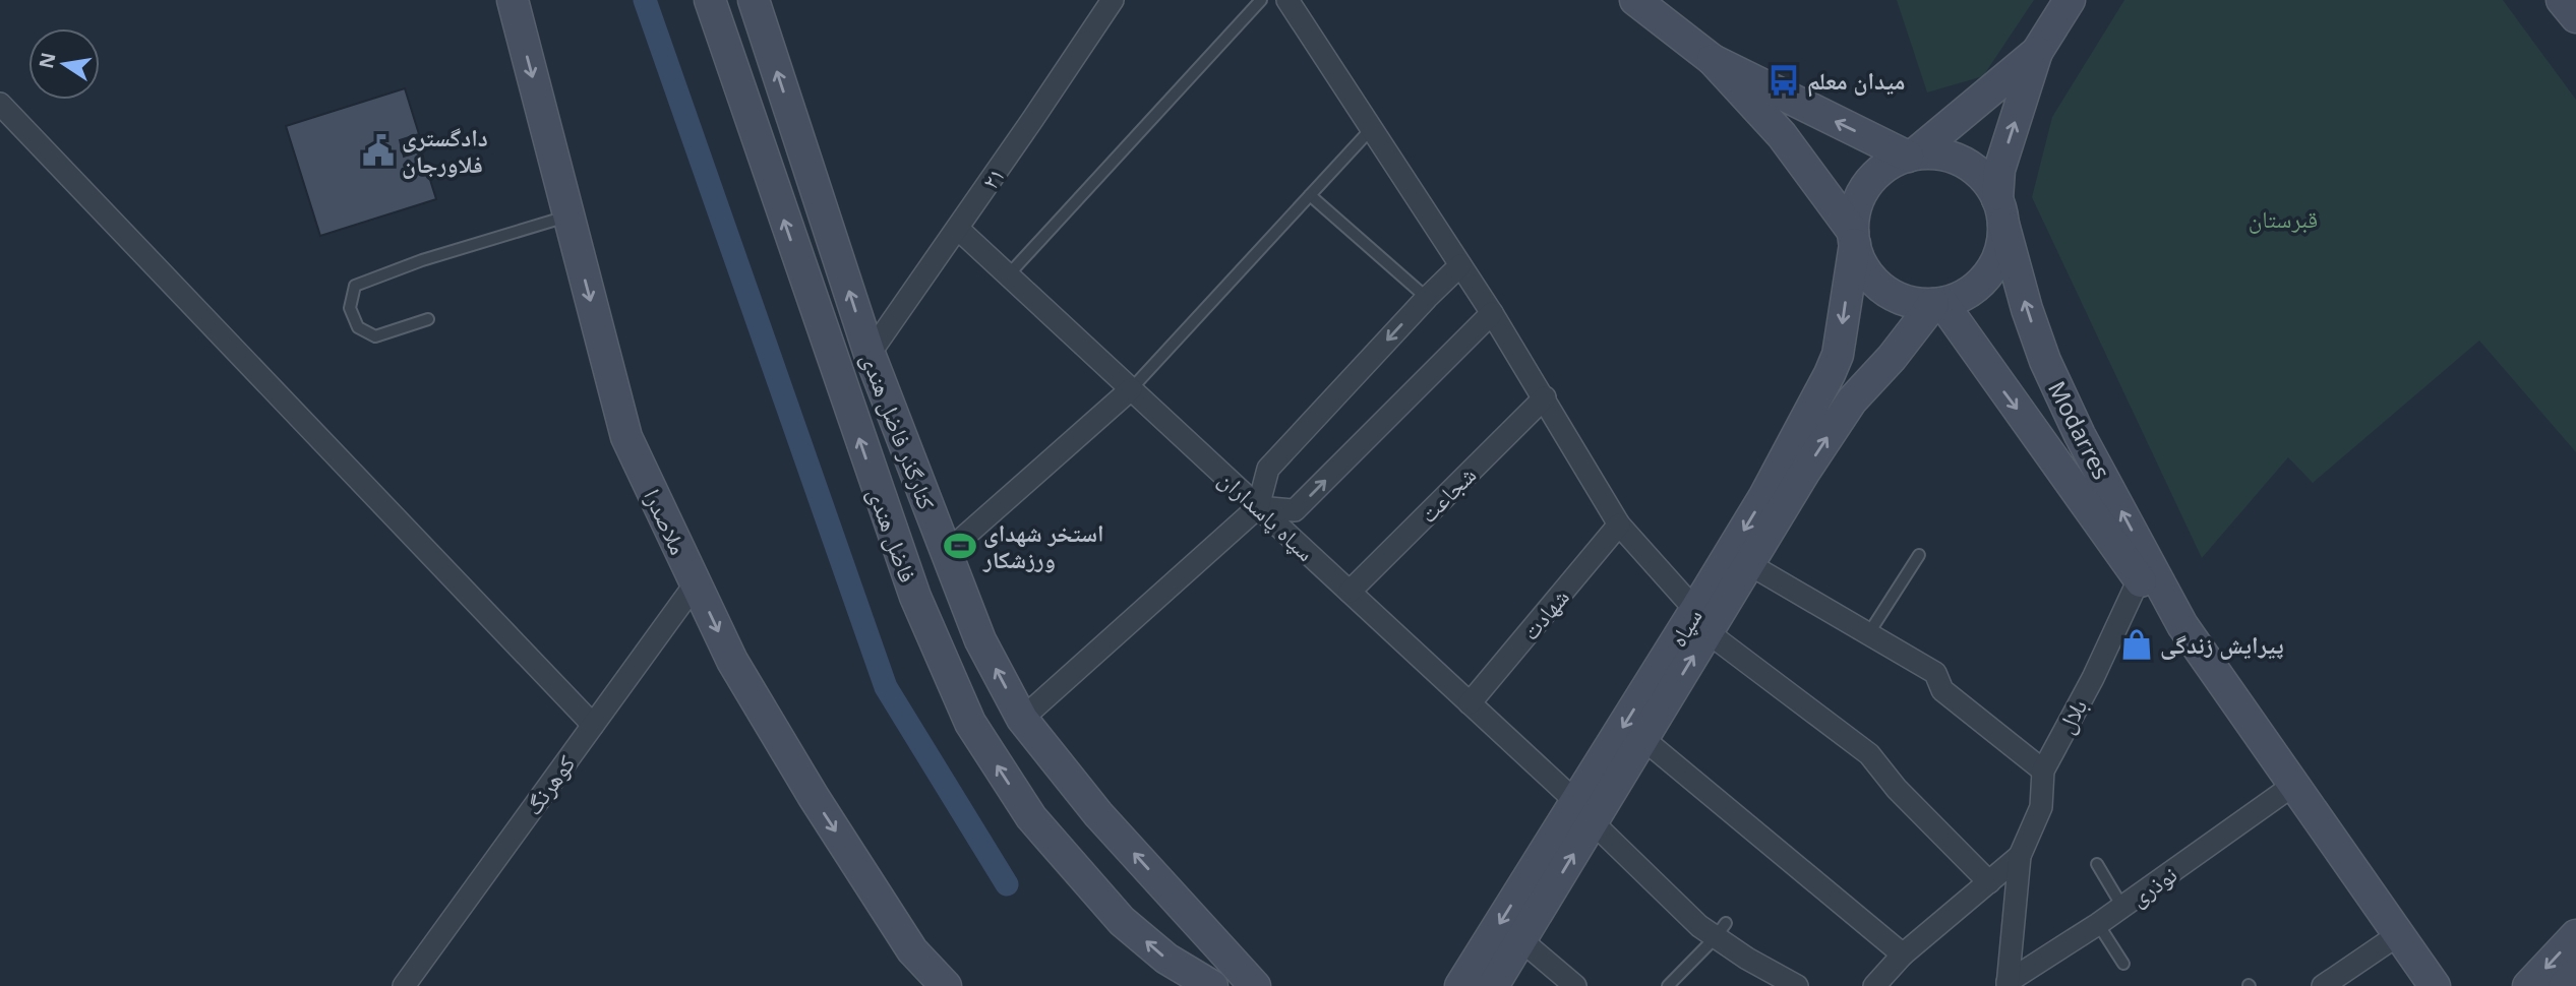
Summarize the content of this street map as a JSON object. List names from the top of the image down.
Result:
{
  "streets": {
    "main road": [
      "Modarres",
      "کنارگذر فاضل هندی",
      "ملاصدرا",
      "فاضل هندی",
      "سپاه"
    ],
    "street": [
      "۲۱",
      "شجاعت",
      "سپاه پاسداران",
      "شهادت",
      "بلال",
      "کوهرنگ",
      "نوذری"
    ]
  },
  "crossings": [
    ["۲۱", "کنارگذر فاضل هندی"],
    ["۲۱", "سپاه پاسداران"],
    ["Modarres", "سپاه"],
    ["Modarres", "بلال"],
    ["Modarres", "نوذری"],
    ["شجاعت", "سپاه پاسداران"],
    ["سپاه پاسداران", "شهادت"],
    ["سپاه پاسداران", "سپاه"],
    ["ملاصدرا", "کوهرنگ"],
    ["بلال", "نوذری"]
  ],
  "one_way": ["کنارگذر فاضل هندی", "ملاصدرا", "فاضل هندی"],
  "parks": ["قبرستان"],
  "places": {
    "bus stop": ["میدان معلم"],
    "public building": ["دادگستری فلاورجان"],
    "sports": ["استخر شهدای ورزشکار"],
    "shop": ["پیرایش زندگی"]
  },
  "north": "left"
}
